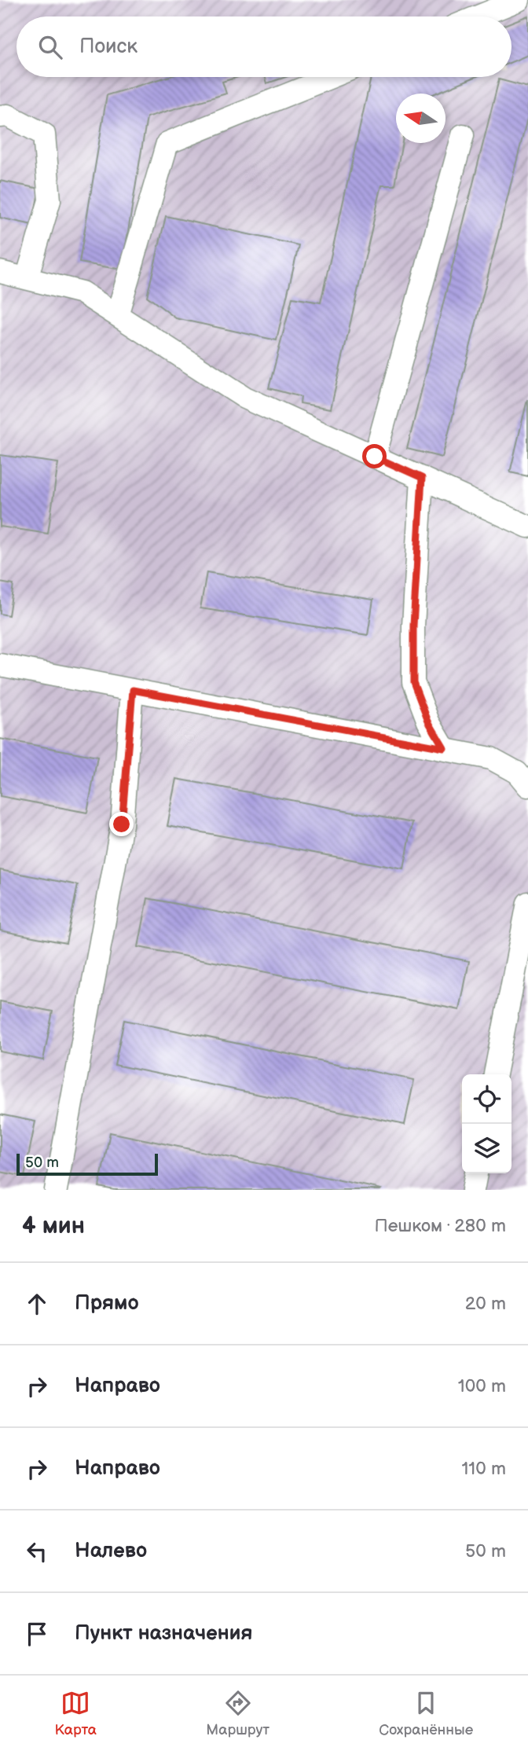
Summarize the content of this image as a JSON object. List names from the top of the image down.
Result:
{
  "scale_bar": "50 m",
  "north": "left",
  "page": {
    "search": "Поиск",
    "scale": "50 m",
    "heading": ["4 мин", "Пешком · 280 m"],
    "list": [
      ["Прямо", "20 m"],
      ["Направо", "100 m"],
      ["Направо", "110 m"],
      ["Налево", "50 m"],
      "Пункт назначения"
    ],
    "nav": ["Карта", "Маршрут", "Сохранённые"]
  }
}
